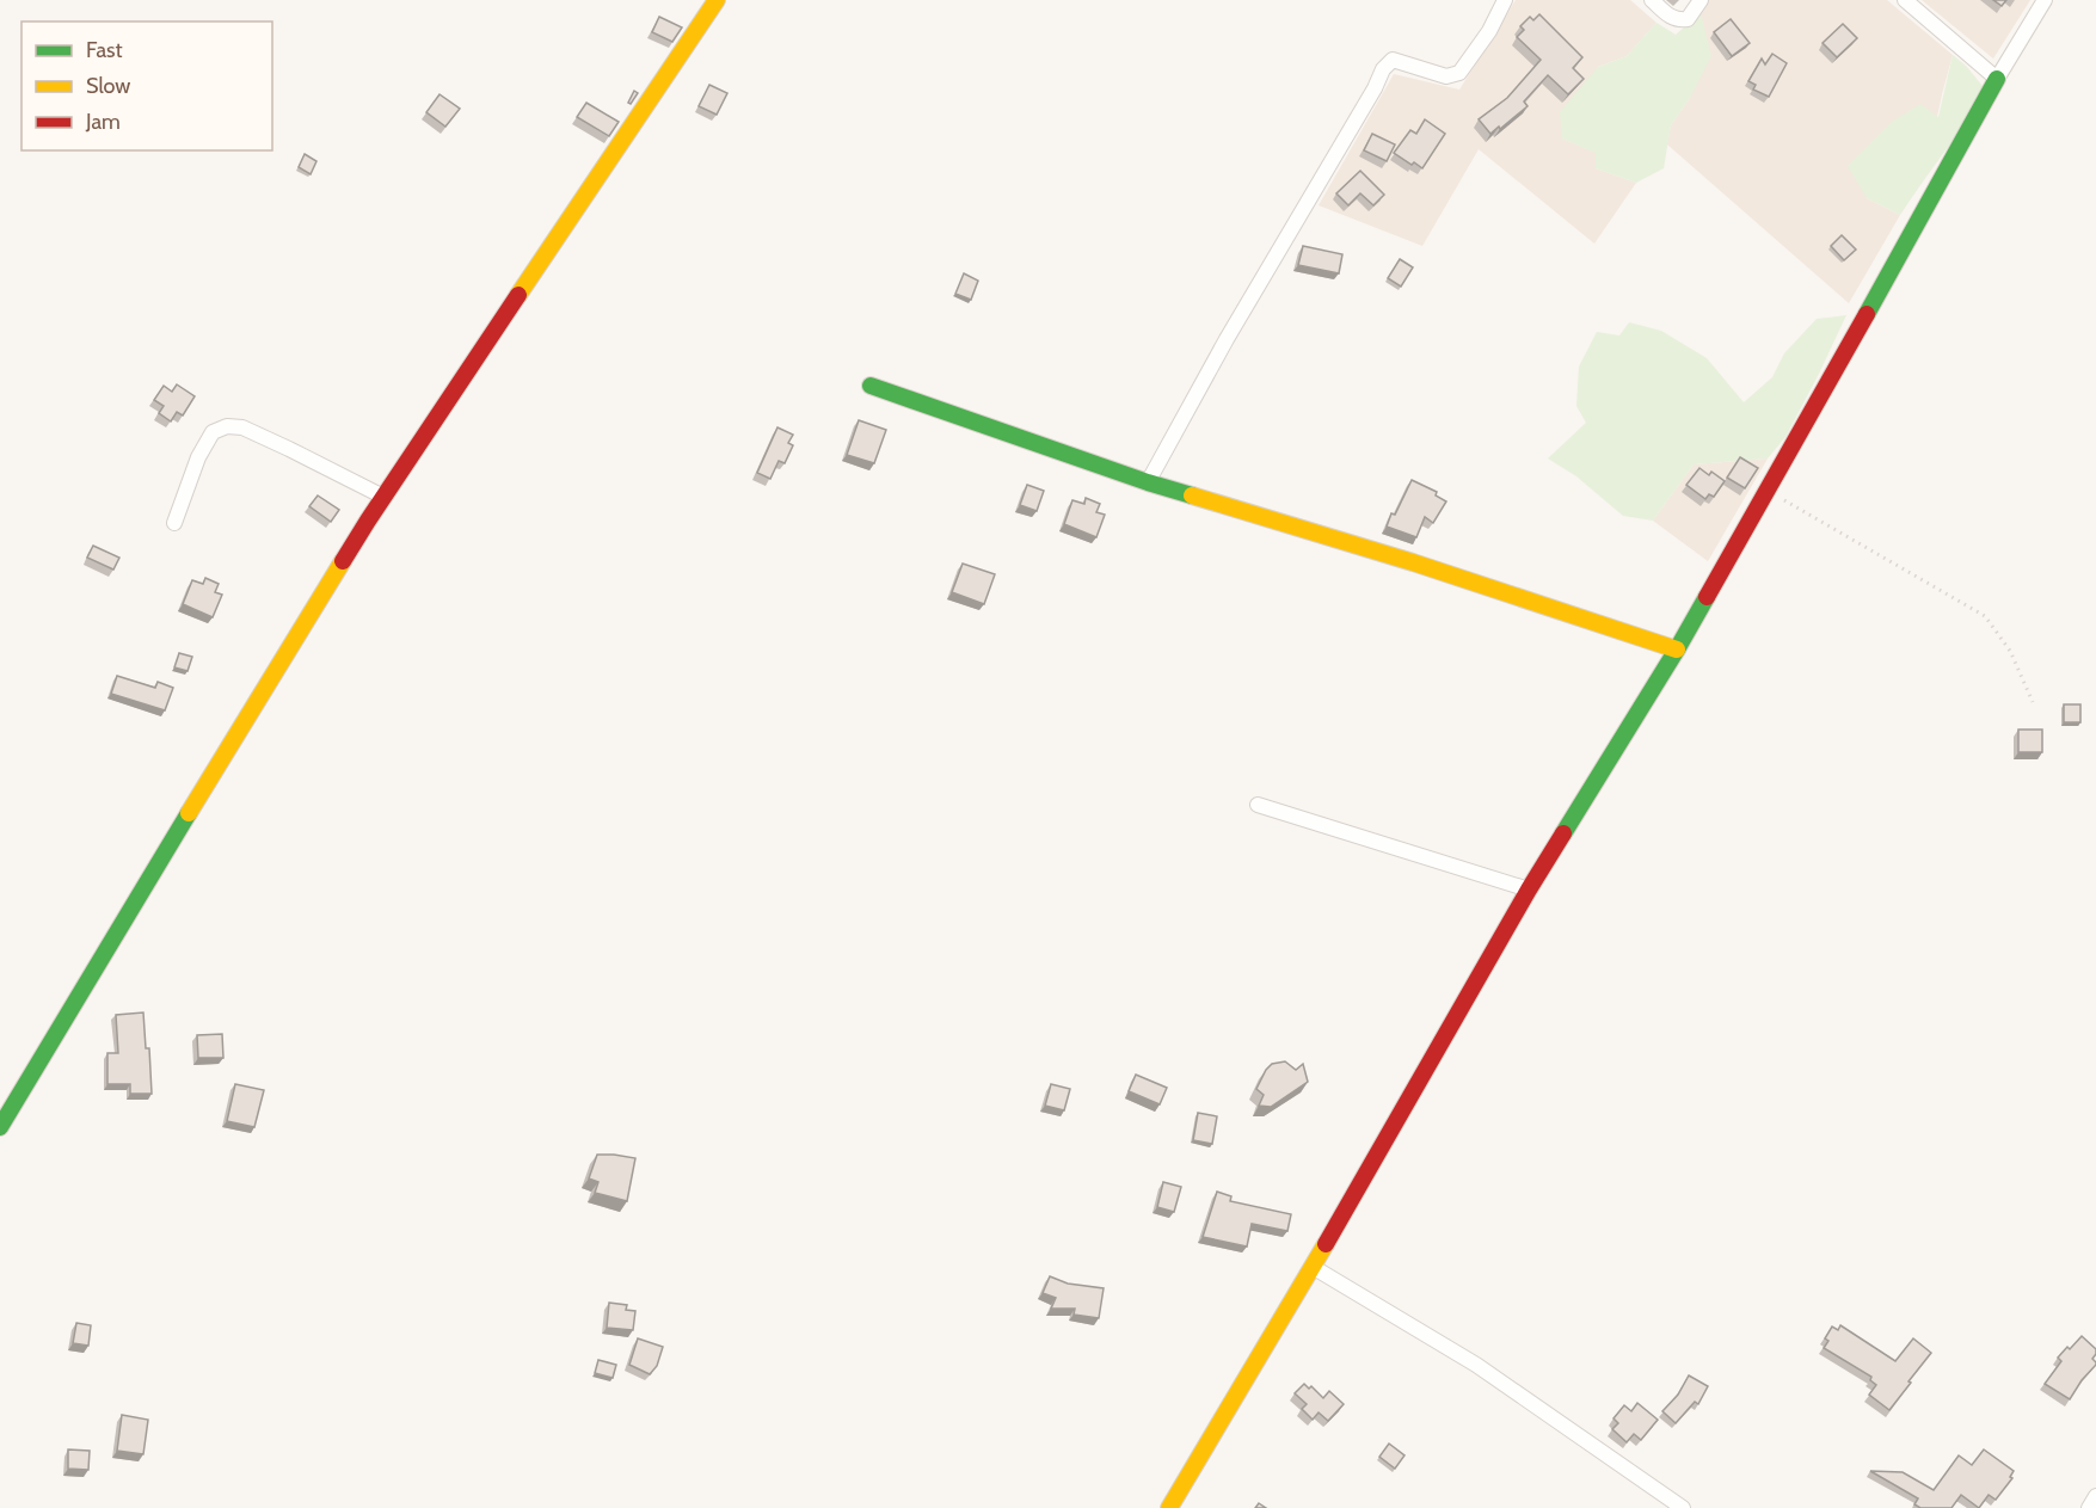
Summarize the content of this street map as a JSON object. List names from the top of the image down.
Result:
{
  "legend": ["Fast", "Slow", "Jam"]
}
